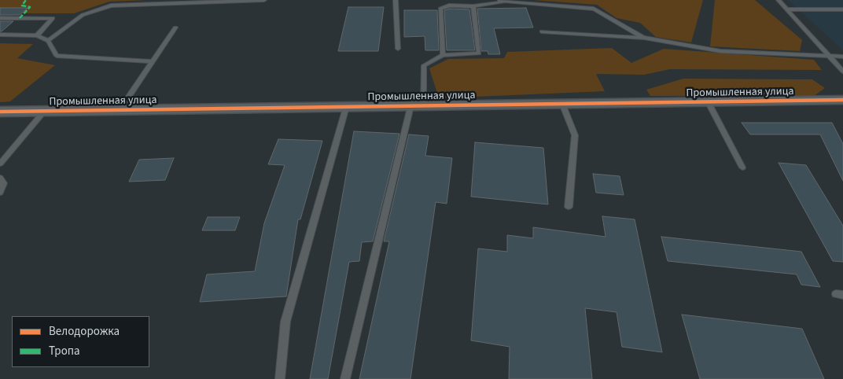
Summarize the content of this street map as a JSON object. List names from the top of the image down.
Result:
{
  "streets": {
    "street": ["Промышленная улица"]
  },
  "legend": ["Велодорожка", "Тропа"]
}
